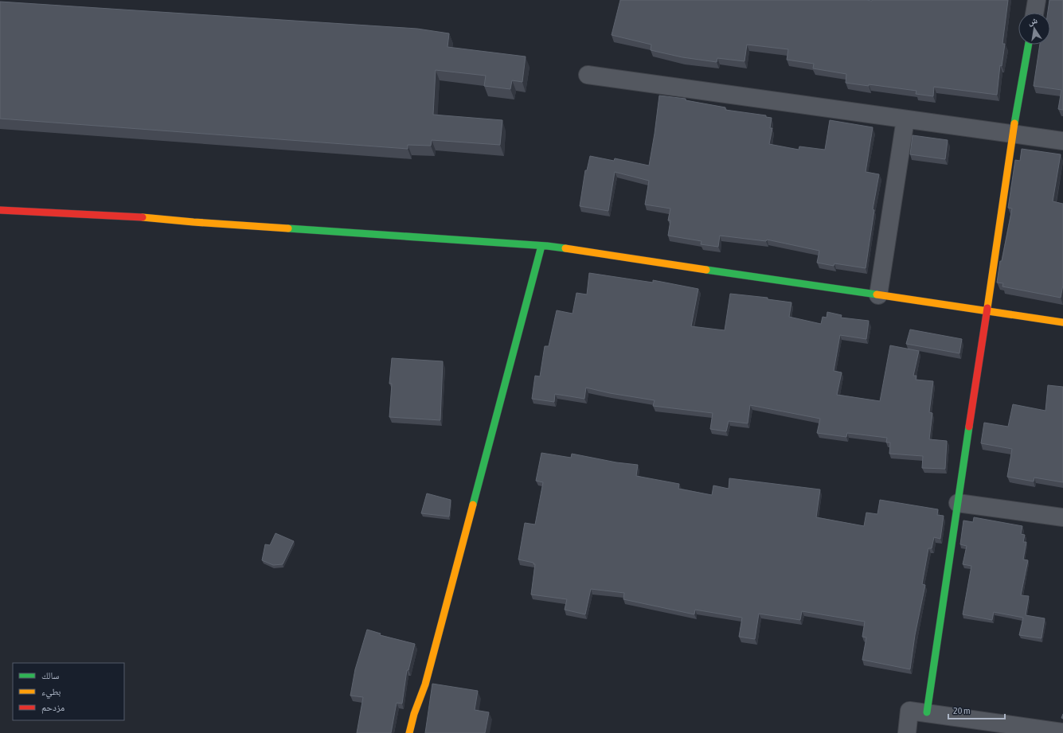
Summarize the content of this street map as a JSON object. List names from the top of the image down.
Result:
{
  "legend": ["سالك", "بطيء", "مزدحم"],
  "scale_bar": "20 m",
  "north": "top"
}
